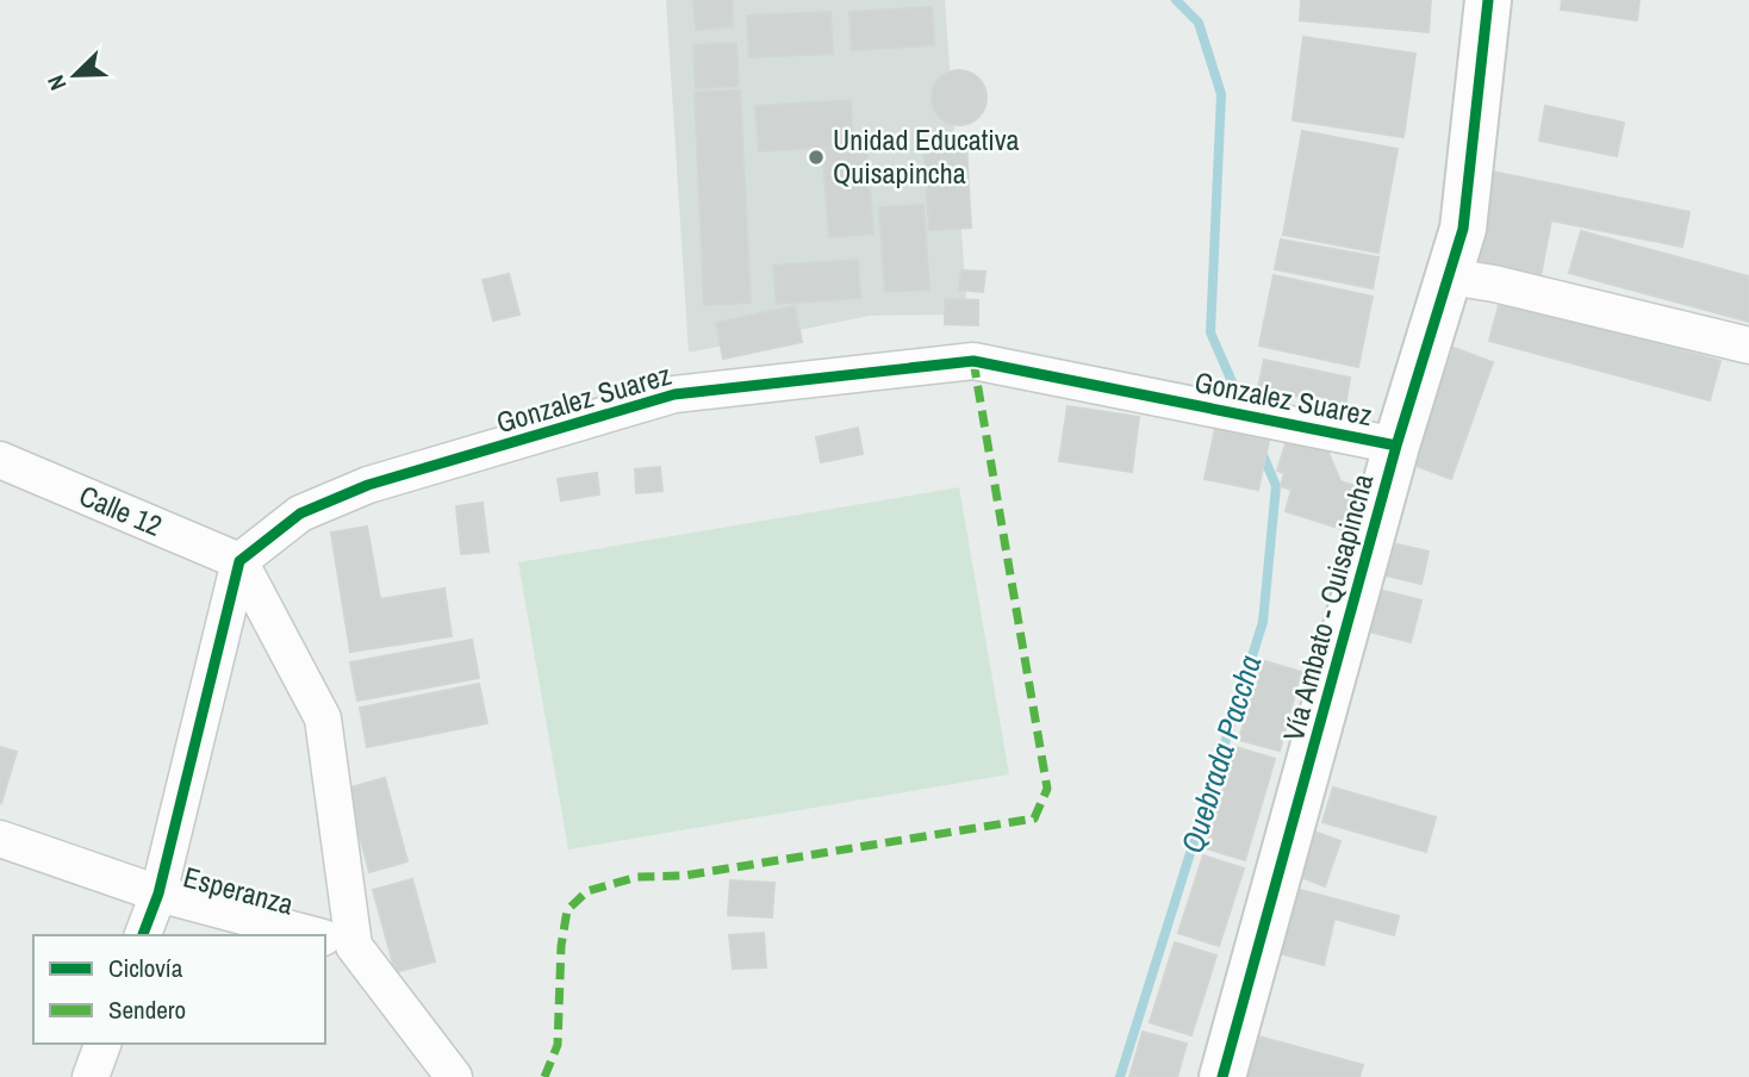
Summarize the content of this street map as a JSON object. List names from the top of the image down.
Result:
{
  "streets": {
    "street": [
      "Gonzalez Suarez",
      "Calle 12",
      "Vía Ambato - Quisapincha",
      "Esperanza"
    ]
  },
  "crossings": [
    ["Gonzalez Suarez", "Calle 12"],
    ["Gonzalez Suarez", "Vía Ambato - Quisapincha"]
  ],
  "water": ["Quebrada Paccha"],
  "places": ["Unidad Educativa Quisapincha"],
  "legend": ["Ciclovía", "Sendero"],
  "north": "bottom left"
}
